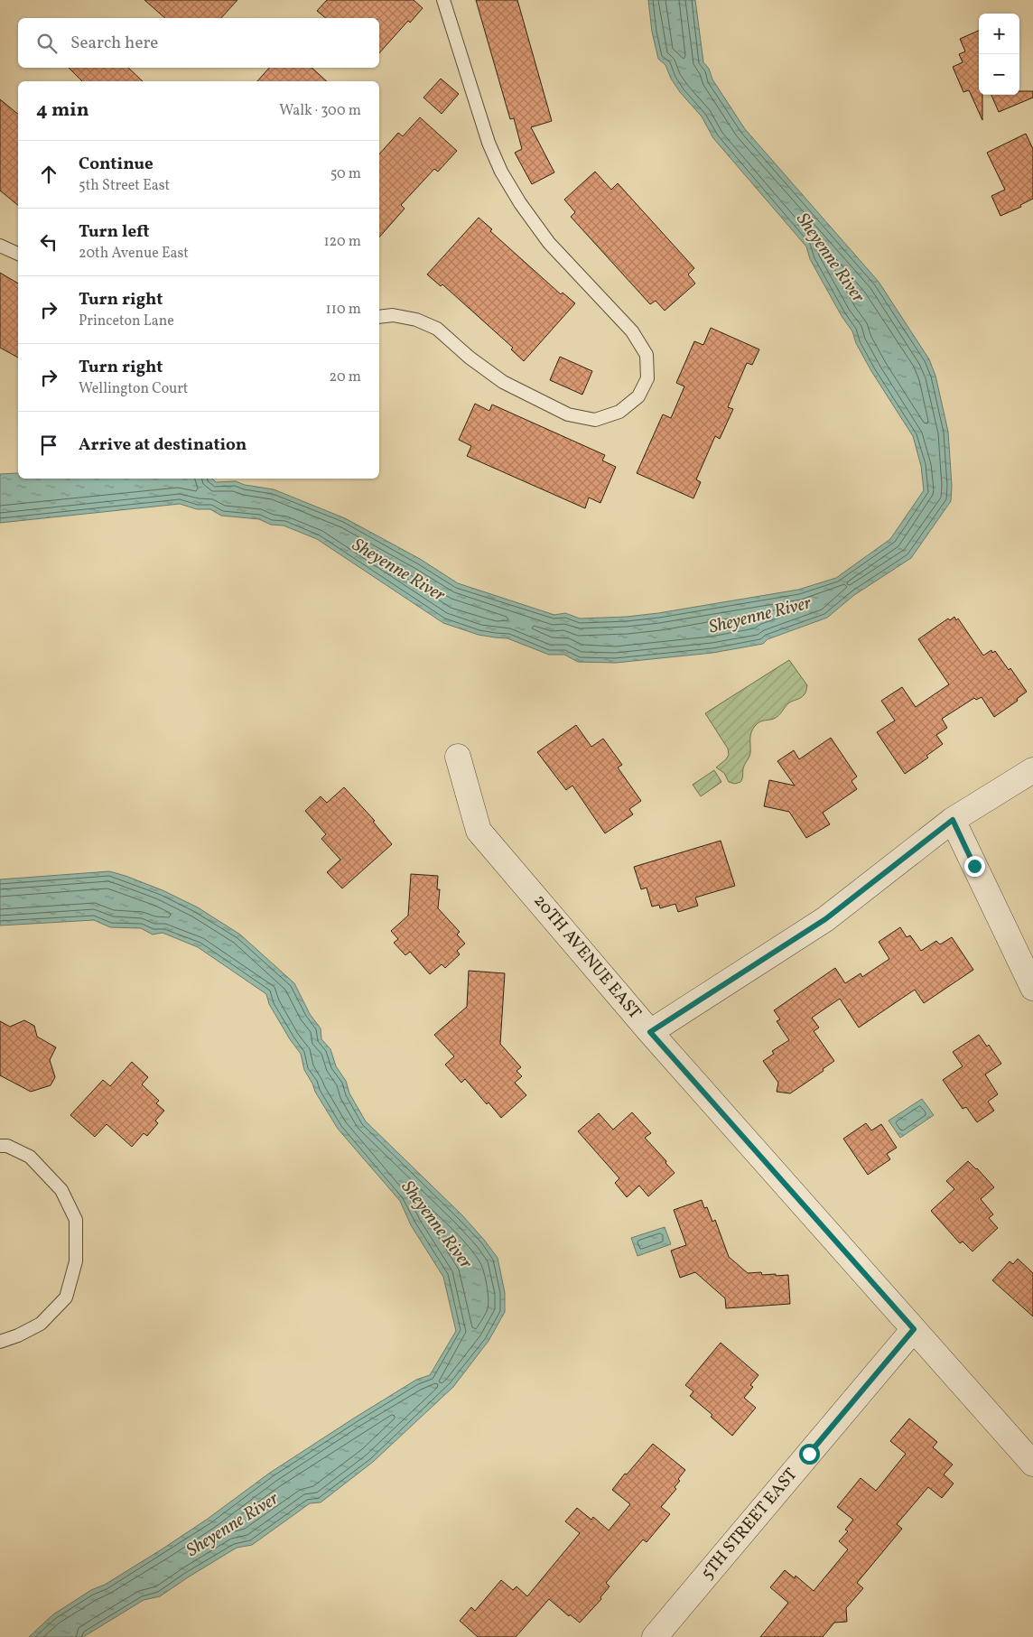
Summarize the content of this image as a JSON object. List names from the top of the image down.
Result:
{
  "streets": {
    "street": ["20TH AVENUE EAST", "5TH STREET EAST"]
  },
  "crossings": [
    ["20TH AVENUE EAST", "5TH STREET EAST"]
  ],
  "water": ["Sheyenne River"],
  "page": {
    "map_buttons": ["+", "−"],
    "search": "Search here",
    "heading": ["4 min", "Walk · 300 m"],
    "list": [
      ["Continue", "5th Street East", "50 m"],
      ["Turn left", "20th Avenue East", "120 m"],
      ["Turn right", "Princeton Lane", "110 m"],
      ["Turn right", "Wellington Court", "20 m"],
      "Arrive at destination"
    ]
  }
}
